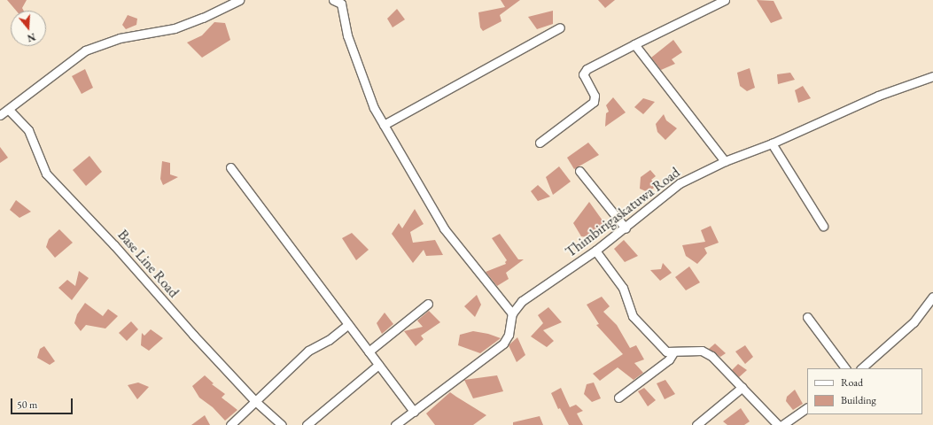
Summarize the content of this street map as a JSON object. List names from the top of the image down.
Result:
{
  "streets": {
    "street": ["Thimbirigaskatuwa Road", "Base Line Road"]
  },
  "legend": ["Road", "Building"],
  "scale_bar": "50 m",
  "north": "bottom"
}
